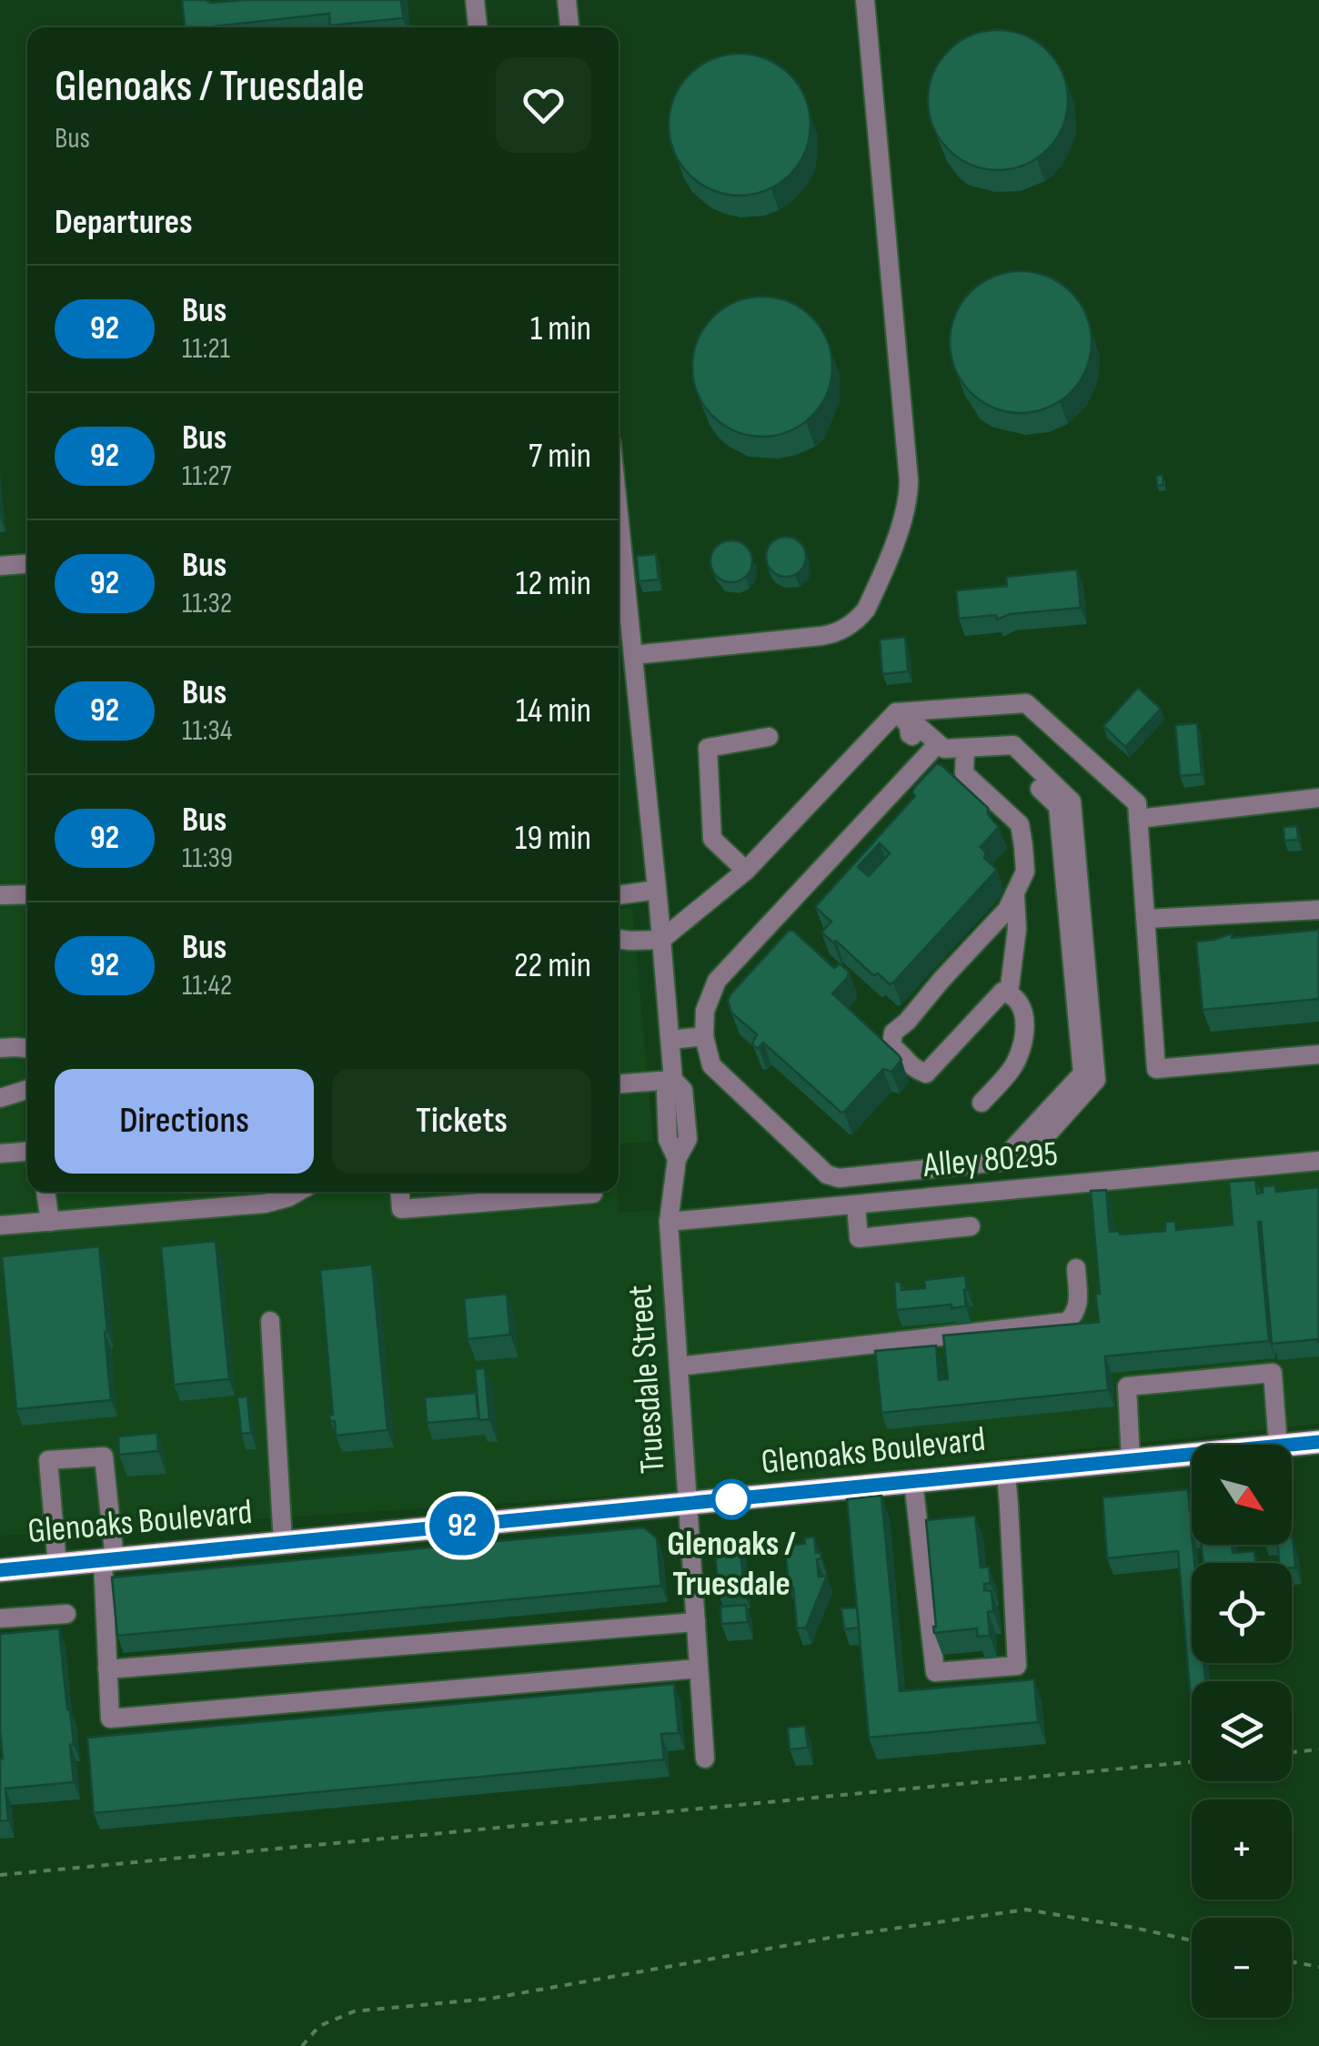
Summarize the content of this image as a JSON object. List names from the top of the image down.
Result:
{
  "streets": {
    "main road": ["Glenoaks Boulevard"],
    "street": ["Alley 80295", "Truesdale Street"]
  },
  "crossings": [
    ["Alley 80295", "Truesdale Street"],
    ["Truesdale Street", "Glenoaks Boulevard"]
  ],
  "places": ["Glenoaks / Truesdale"],
  "lines": ["bus line 92"],
  "north": "bottom right",
  "page": {
    "on_map": "92",
    "heading": [
      ["Glenoaks / Truesdale", "Bus"],
      "Departures"
    ],
    "list": [
      {
        "mark": "92",
        "name": "Bus",
        "note": "11:21",
        "value": "1 min"
      },
      {
        "mark": "92",
        "name": "Bus",
        "note": "11:27",
        "value": "7 min"
      },
      {
        "mark": "92",
        "name": "Bus",
        "note": "11:32",
        "value": "12 min"
      },
      {
        "mark": "92",
        "name": "Bus",
        "note": "11:34",
        "value": "14 min"
      },
      {
        "mark": "92",
        "name": "Bus",
        "note": "11:39",
        "value": "19 min"
      },
      {
        "mark": "92",
        "name": "Bus",
        "note": "11:42",
        "value": "22 min"
      }
    ],
    "buttons": ["Directions", "Tickets"],
    "map_buttons": ["+", "−"]
  }
}
